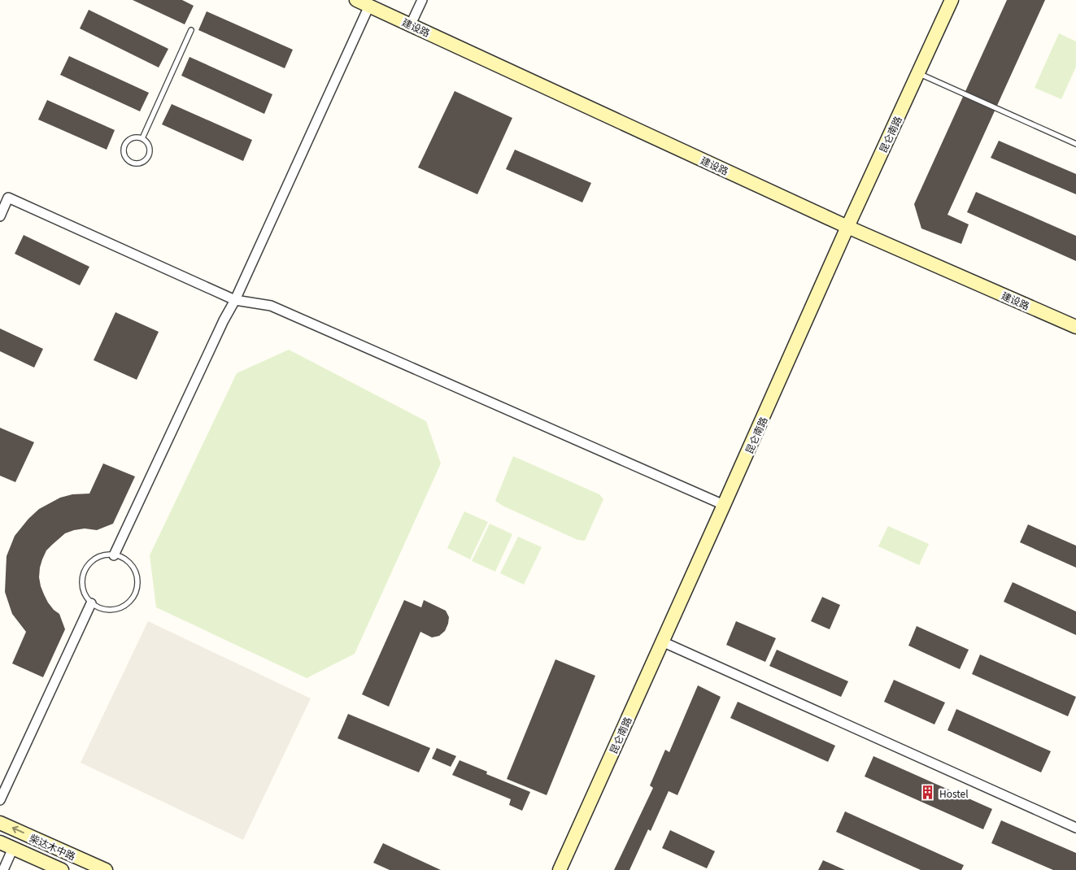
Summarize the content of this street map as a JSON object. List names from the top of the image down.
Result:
{
  "streets": {
    "main road": ["建设路", "昆仑南路", "柴达木中路"]
  },
  "crossings": [
    ["建设路", "昆仑南路"]
  ],
  "places": {
    "building": ["Hostel"]
  }
}
